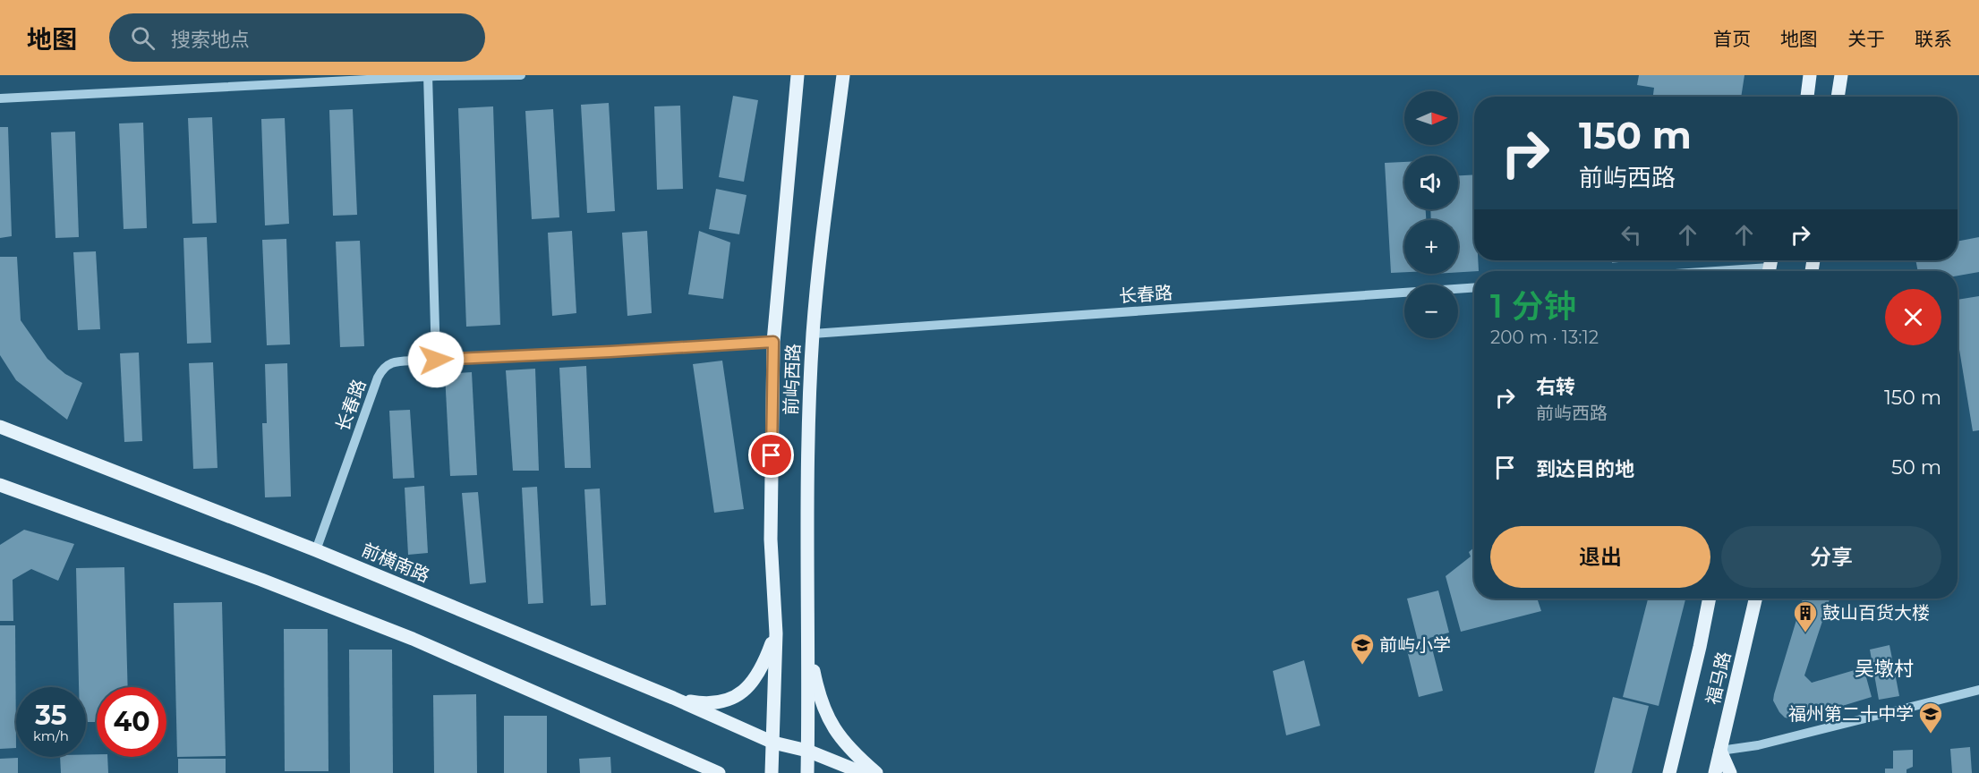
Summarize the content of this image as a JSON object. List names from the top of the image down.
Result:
{
  "streets": {
    "main road": ["前屿西路", "前横南路", "福马路"],
    "street": ["长春路"]
  },
  "crossings": [
    ["长春路", "前屿西路"],
    ["长春路", "前横南路"],
    ["前屿西路", "前横南路"]
  ],
  "districts": ["吴墩村"],
  "places": {
    "building": ["鼓山百货大楼"],
    "school or university": ["前屿小学", "福州第二十中学"]
  },
  "north": "right",
  "page": {
    "header": "地图",
    "search": "搜索地点",
    "nav": [
      "首页",
      "地图",
      "关于",
      "联系"
    ],
    "map_buttons": ["+", "−"],
    "turn": ["150 m", "前屿西路"],
    "heading": ["1 分钟", "200 m · 13:12"],
    "list": [
      {
        "name": "右转",
        "note": "前屿西路",
        "value": "150 m"
      },
      {
        "name": "到达目的地",
        "value": "50 m"
      }
    ],
    "buttons": ["退出", "分享"],
    "speed": "35 km/h",
    "limit": "40"
  }
}
